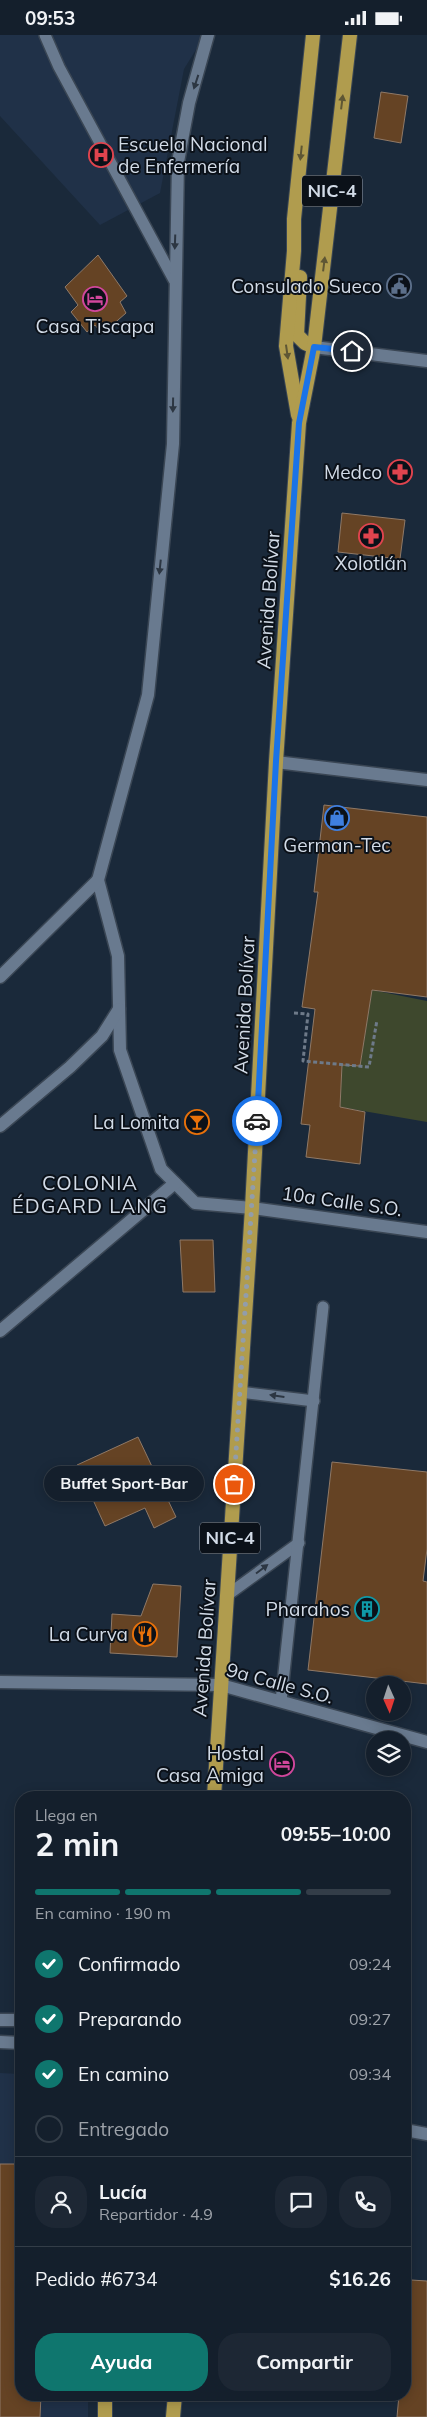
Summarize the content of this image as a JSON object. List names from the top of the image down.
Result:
{
  "streets": {
    "highway": ["NIC-4", "Avenida Bolívar"],
    "street": ["10a Calle S.O.", "9a Calle S.O."]
  },
  "crossings": [
    ["Avenida Bolívar", "10a Calle S.O."],
    ["Avenida Bolívar", "9a Calle S.O."]
  ],
  "districts": ["COLONIA ÉDGARD LANG"],
  "places": {
    "hospital": ["Escuela Nacional de Enfermería"],
    "public building": ["Consulado Sueco"],
    "hotel": ["Casa Tiscapa", "Hostal Casa Amiga"],
    "pharmacy": ["Medco", "Xolotlán"],
    "shop": ["German-Tec"],
    "bar": ["La Lomita"],
    "other": ["Buffet Sport-Bar"],
    "building": ["Pharahos"],
    "restaurant": ["La Curva"]
  },
  "north": "bottom",
  "page": {
    "status": "09:53",
    "bubble": "Buffet Sport-Bar",
    "heading": ["2 min", "Llega en", "09:55–10:00"],
    "panel": [
      "Lucía",
      "Repartidor · 4.9",
      "Pedido #6734",
      "$16.26"
    ],
    "bar": "En camino · 190 m",
    "list": [
      ["Confirmado", "09:24"],
      ["Preparando", "09:27"],
      ["En camino", "09:34"],
      "Entregado"
    ],
    "buttons": ["Ayuda", "Compartir"]
  }
}
